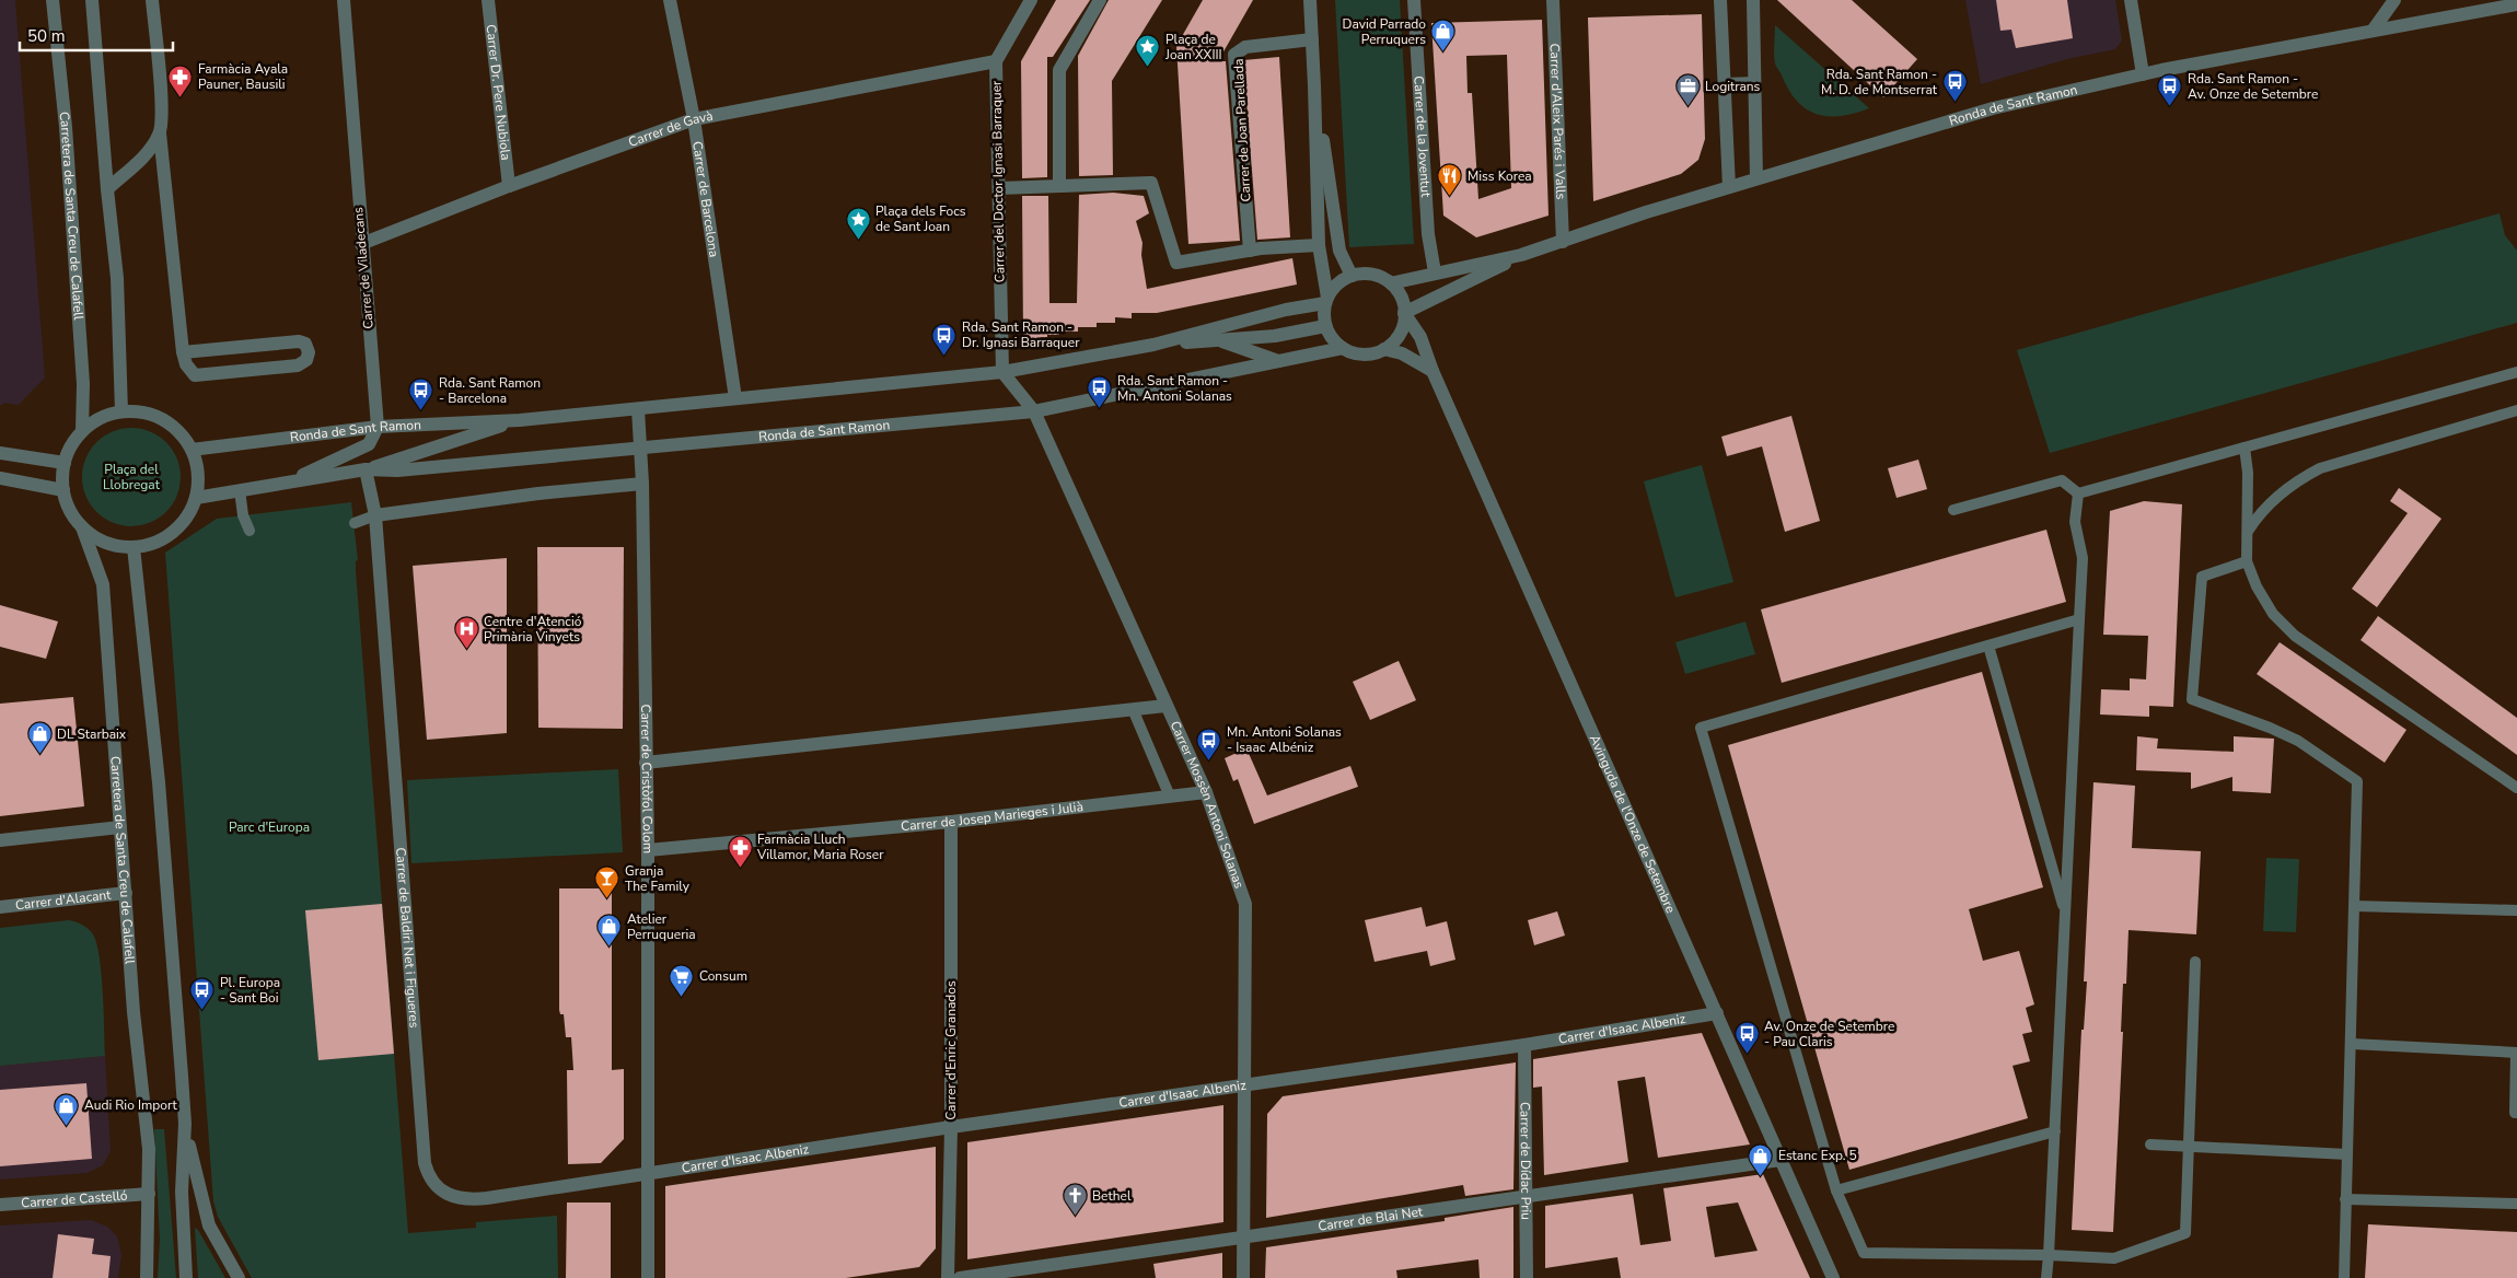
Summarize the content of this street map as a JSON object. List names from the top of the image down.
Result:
{
  "streets": {
    "street": [
      "Carrer Dr. Pere Nubiola",
      "Ronda de Sant Ramon",
      "Carrer d'Aleix Parés i Valls",
      "Carrer de Gavà",
      "Carrer de Joan Parellada",
      "Carrer de la Joventut",
      "Carrer del Doctor Ignasi Barraquer",
      "Carrer de Barcelona",
      "Carretera de Santa Creu de Calafell",
      "Carrer de Viladecans",
      "Carrer de Cristòfol Colom",
      "Carrer Mossèn Antoni Solanas",
      "Carrer de Josep Marieges i Julià",
      "Avinguda de l'Onze de Setembre",
      "Carrer d'Alacant",
      "Carrer de Baldiri Net i Figueres",
      "Carrer d'Isaac Albeniz",
      "Carrer d'Enric Granados",
      "Carrer de Dídac Priu",
      "Carrer de Castelló",
      "Carrer de Blai Net"
    ]
  },
  "crossings": [
    ["Carrer Dr. Pere Nubiola", "Carrer de Gavà"],
    ["Ronda de Sant Ramon", "Carrer d'Aleix Parés i Valls"],
    ["Ronda de Sant Ramon", "Carrer de la Joventut"],
    ["Ronda de Sant Ramon", "Carrer del Doctor Ignasi Barraquer"],
    ["Ronda de Sant Ramon", "Carrer de Barcelona"],
    ["Ronda de Sant Ramon", "Carretera de Santa Creu de Calafell"],
    ["Ronda de Sant Ramon", "Carrer de Viladecans"],
    ["Ronda de Sant Ramon", "Carrer de Cristòfol Colom"],
    ["Ronda de Sant Ramon", "Carrer Mossèn Antoni Solanas"],
    ["Ronda de Sant Ramon", "Avinguda de l'Onze de Setembre"],
    ["Ronda de Sant Ramon", "Carrer de Baldiri Net i Figueres"],
    ["Carrer de Gavà", "Carrer del Doctor Ignasi Barraquer"],
    ["Carrer de Gavà", "Carrer de Barcelona"],
    ["Carrer de Gavà", "Carrer de Viladecans"],
    ["Carrer del Doctor Ignasi Barraquer", "Carrer Mossèn Antoni Solanas"],
    ["Carretera de Santa Creu de Calafell", "Carrer d'Alacant"],
    ["Carretera de Santa Creu de Calafell", "Carrer de Castelló"],
    ["Carrer de Cristòfol Colom", "Carrer de Josep Marieges i Julià"],
    ["Carrer de Cristòfol Colom", "Carrer de Baldiri Net i Figueres"],
    ["Carrer de Cristòfol Colom", "Carrer d'Isaac Albeniz"],
    ["Carrer Mossèn Antoni Solanas", "Carrer de Josep Marieges i Julià"],
    ["Carrer Mossèn Antoni Solanas", "Carrer d'Isaac Albeniz"],
    ["Carrer Mossèn Antoni Solanas", "Carrer de Blai Net"],
    ["Carrer de Josep Marieges i Julià", "Carrer d'Enric Granados"],
    ["Avinguda de l'Onze de Setembre", "Carrer d'Isaac Albeniz"],
    ["Avinguda de l'Onze de Setembre", "Carrer de Blai Net"],
    ["Carrer de Baldiri Net i Figueres", "Carrer d'Isaac Albeniz"],
    ["Carrer d'Isaac Albeniz", "Carrer d'Enric Granados"],
    ["Carrer d'Isaac Albeniz", "Carrer de Dídac Priu"],
    ["Carrer de Dídac Priu", "Carrer de Blai Net"]
  ],
  "parks": ["Plaça del Llobregat", "Parc d'Europa"],
  "places": {
    "shop": [
      "David Parrado Perruquers",
      "DL Starbaix",
      "Atelier Perruqueria",
      "Audi Rio Import",
      "Estanc Exp. 5"
    ],
    "place": ["Plaça de Joan XXIII", "Plaça dels Focs de Sant Joan"],
    "pharmacy": ["Farmàcia Ayala Pauner, Bausili", "Farmàcia Lluch Villamor, Maria Roser"],
    "bus stop": [
      "Rda. Sant Ramon - M. D. de Montserrat",
      "Rda. Sant Ramon - Av. Onze de Setembre",
      "Rda. Sant Ramon - Dr. Ignasi Barraquer",
      "Rda. Sant Ramon - Mn. Antoni Solanas",
      "Rda. Sant Ramon - Barcelona",
      "Mn. Antoni Solanas - Isaac Albéniz",
      "Pl. Europa - Sant Boi",
      "Av. Onze de Setembre - Pau Claris"
    ],
    "office": ["Logitrans"],
    "restaurant": ["Miss Korea"],
    "hospital": ["Centre d'Atenció Primària Vinyets"],
    "bar": ["Granja The Family"],
    "supermarket": ["Consum"],
    "church": ["Bethel"]
  },
  "scale_bar": "50 m"
}
